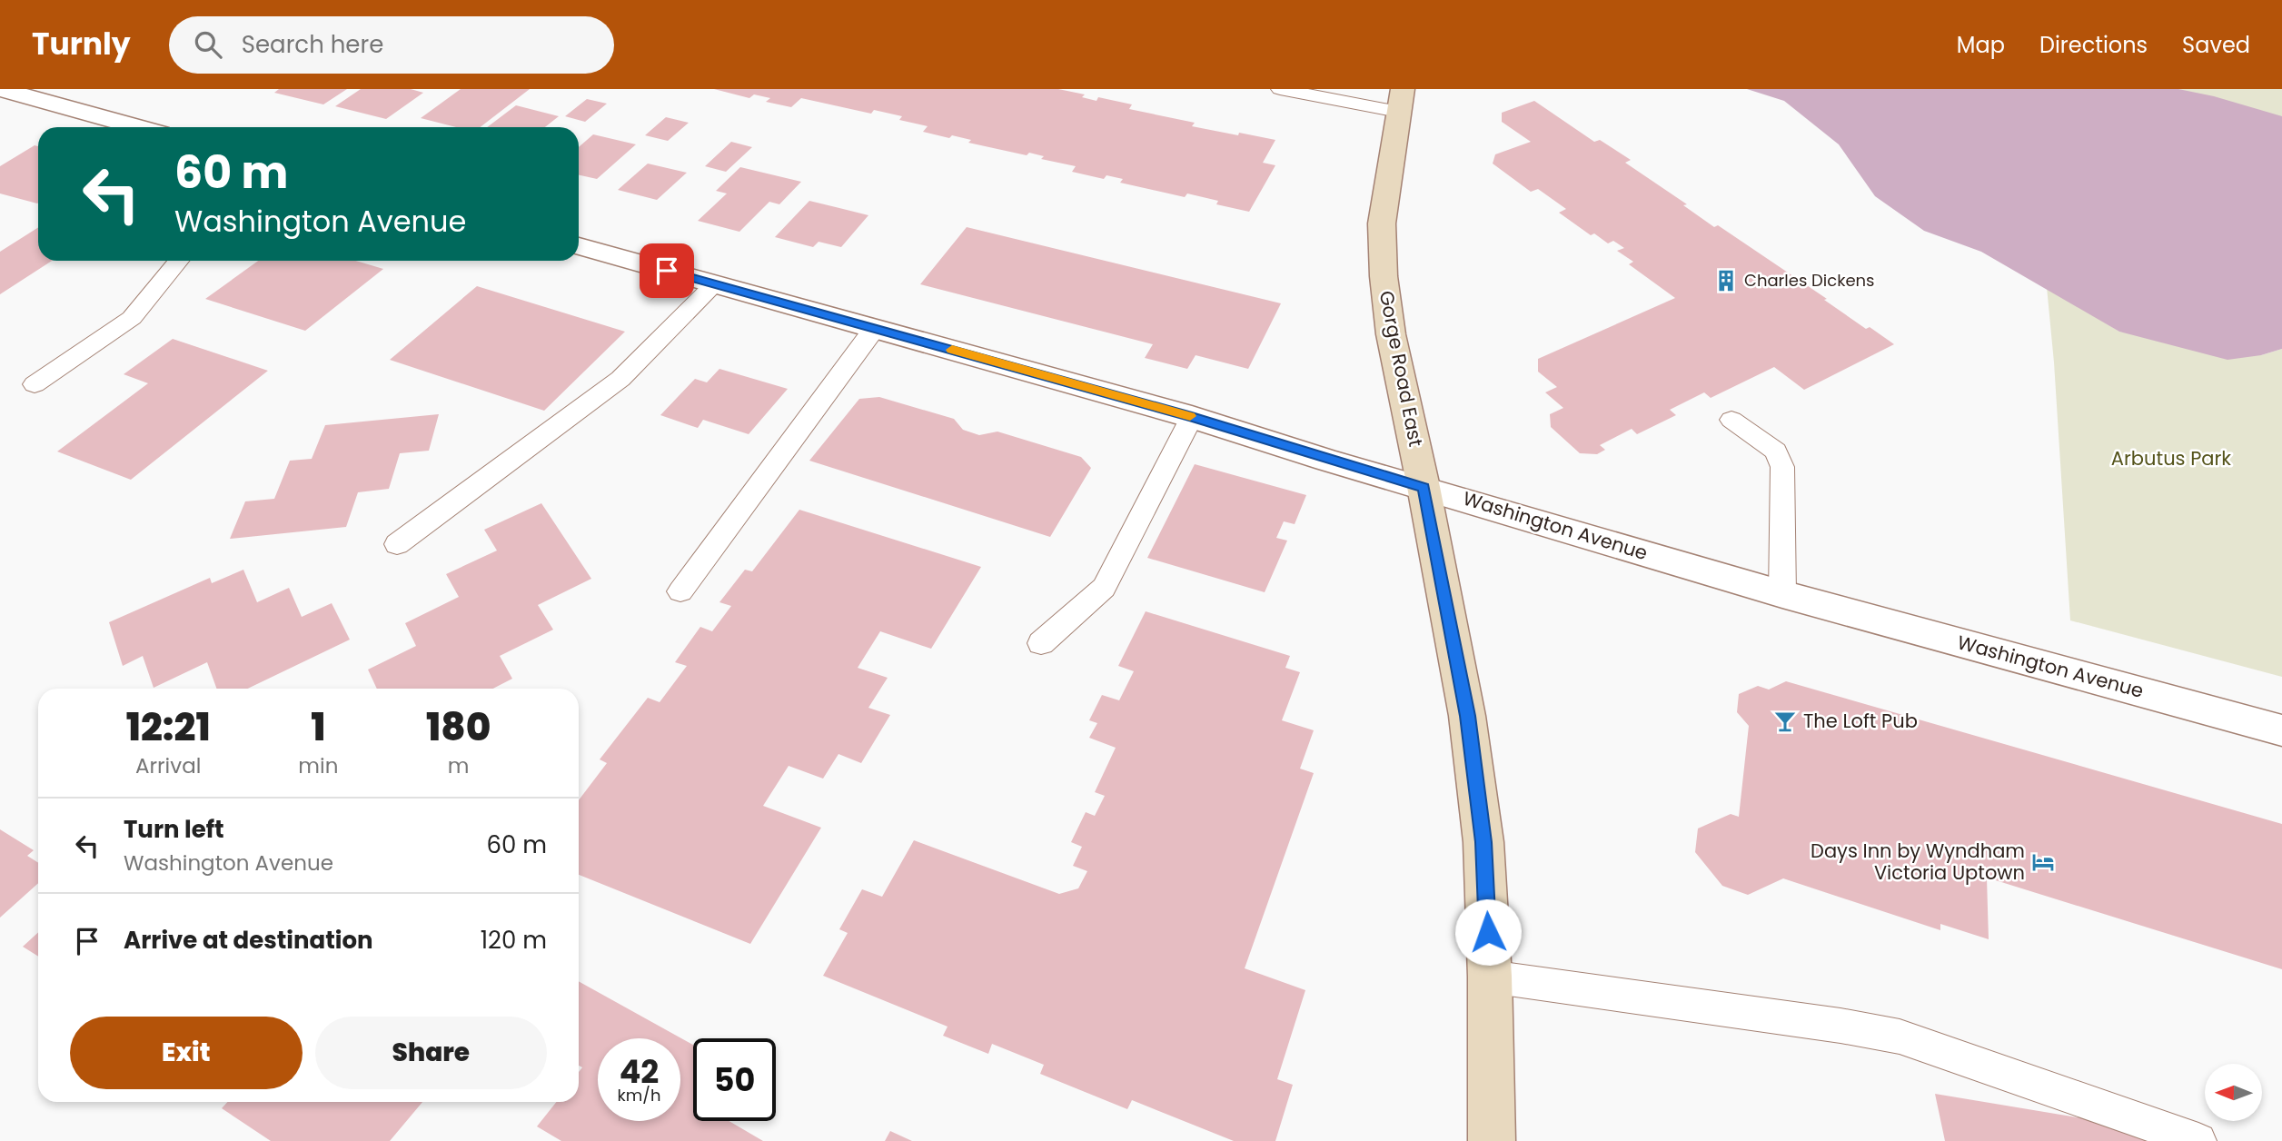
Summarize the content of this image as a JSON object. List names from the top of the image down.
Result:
{
  "streets": {
    "main road": ["Gorge Road East"],
    "street": ["Washington Avenue"]
  },
  "crossings": [
    ["Gorge Road East", "Washington Avenue"]
  ],
  "parks": ["Arbutus Park"],
  "places": {
    "building": ["Charles Dickens"],
    "bar": ["The Loft Pub"],
    "hotel": ["Days Inn by Wyndham Victoria Uptown"]
  },
  "north": "left",
  "page": {
    "header": "Turnly",
    "search": "Search here",
    "nav": ["Map", "Directions", "Saved"],
    "turn": ["60 m", "Washington Avenue"],
    "eta": [
      "12:21",
      "Arrival",
      "1",
      "min",
      "180",
      "m"
    ],
    "list": [
      {
        "name": "Turn left",
        "note": "Washington Avenue",
        "value": "60 m"
      },
      {
        "name": "Arrive at destination",
        "value": "120 m"
      }
    ],
    "buttons": ["Exit", "Share"],
    "speed": "42 km/h",
    "limit": "50"
  }
}
